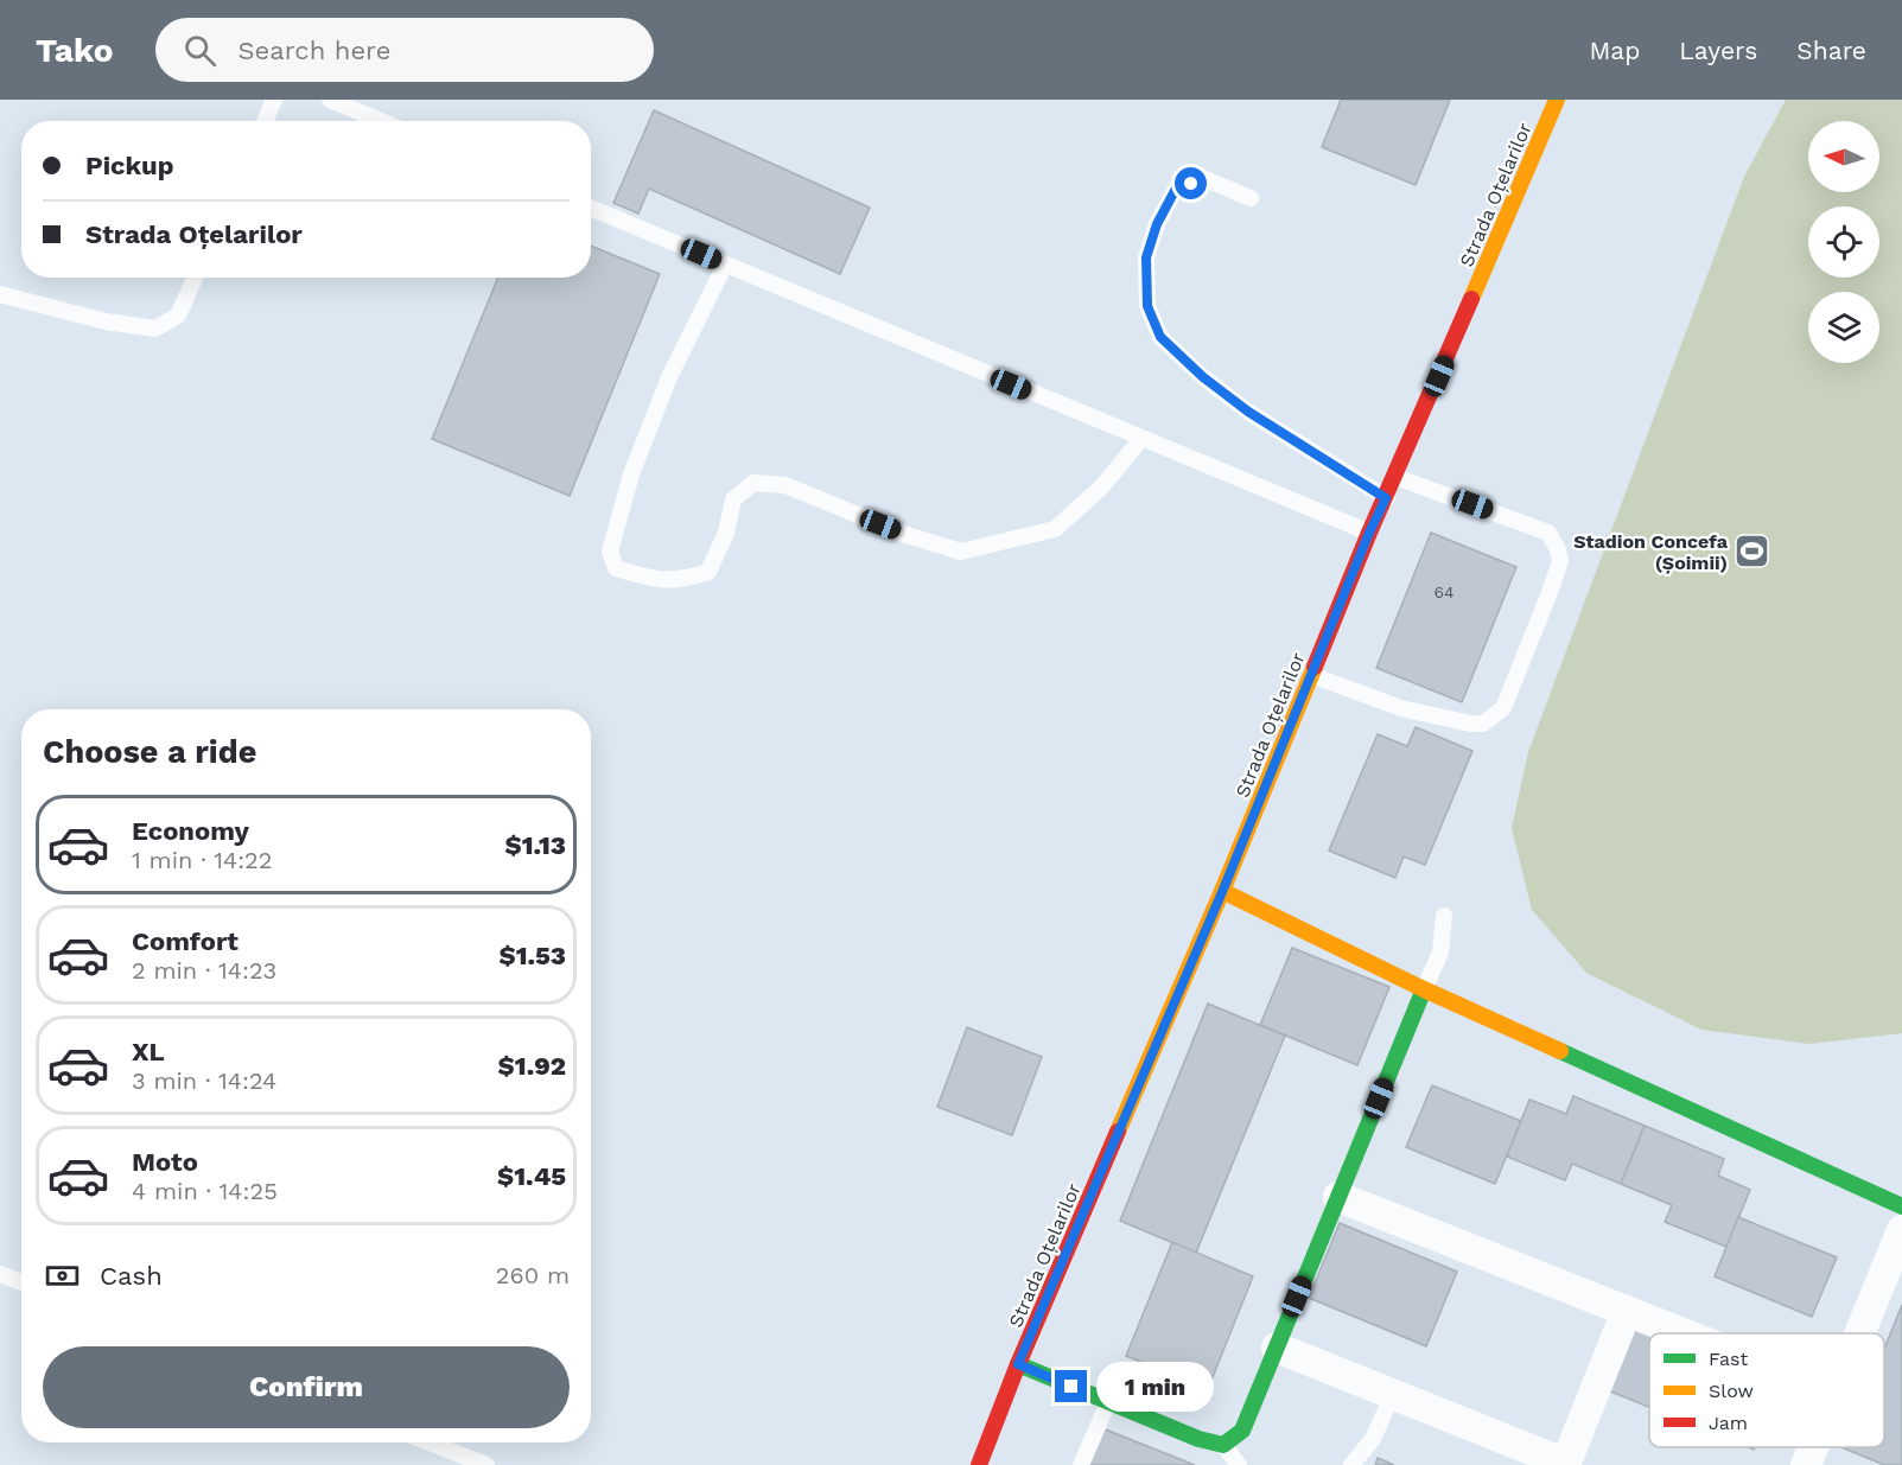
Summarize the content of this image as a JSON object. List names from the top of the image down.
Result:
{
  "streets": {
    "street": ["Strada Oțelarilor"]
  },
  "places": {
    "sports": ["Stadion Concefa (Șoimii)"]
  },
  "house_numbers": ["64"],
  "legend": ["Fast", "Slow", "Jam"],
  "north": "left",
  "page": {
    "header": "Tako",
    "search": "Search here",
    "nav": ["Map", "Layers", "Share"],
    "banner": ["Pickup", "Strada Oțelarilor"],
    "heading": "Choose a ride",
    "list": [
      {
        "name": "Economy",
        "note": "1 min · 14:22",
        "value": "$1.13"
      },
      {
        "name": "Comfort",
        "note": "2 min · 14:23",
        "value": "$1.53"
      },
      {
        "name": "XL",
        "note": "3 min · 14:24",
        "value": "$1.92"
      },
      {
        "name": "Moto",
        "note": "4 min · 14:25",
        "value": "$1.45"
      }
    ],
    "pay": ["Cash", "260 m"],
    "buttons": "Confirm",
    "bubble": "1 min"
  }
}
